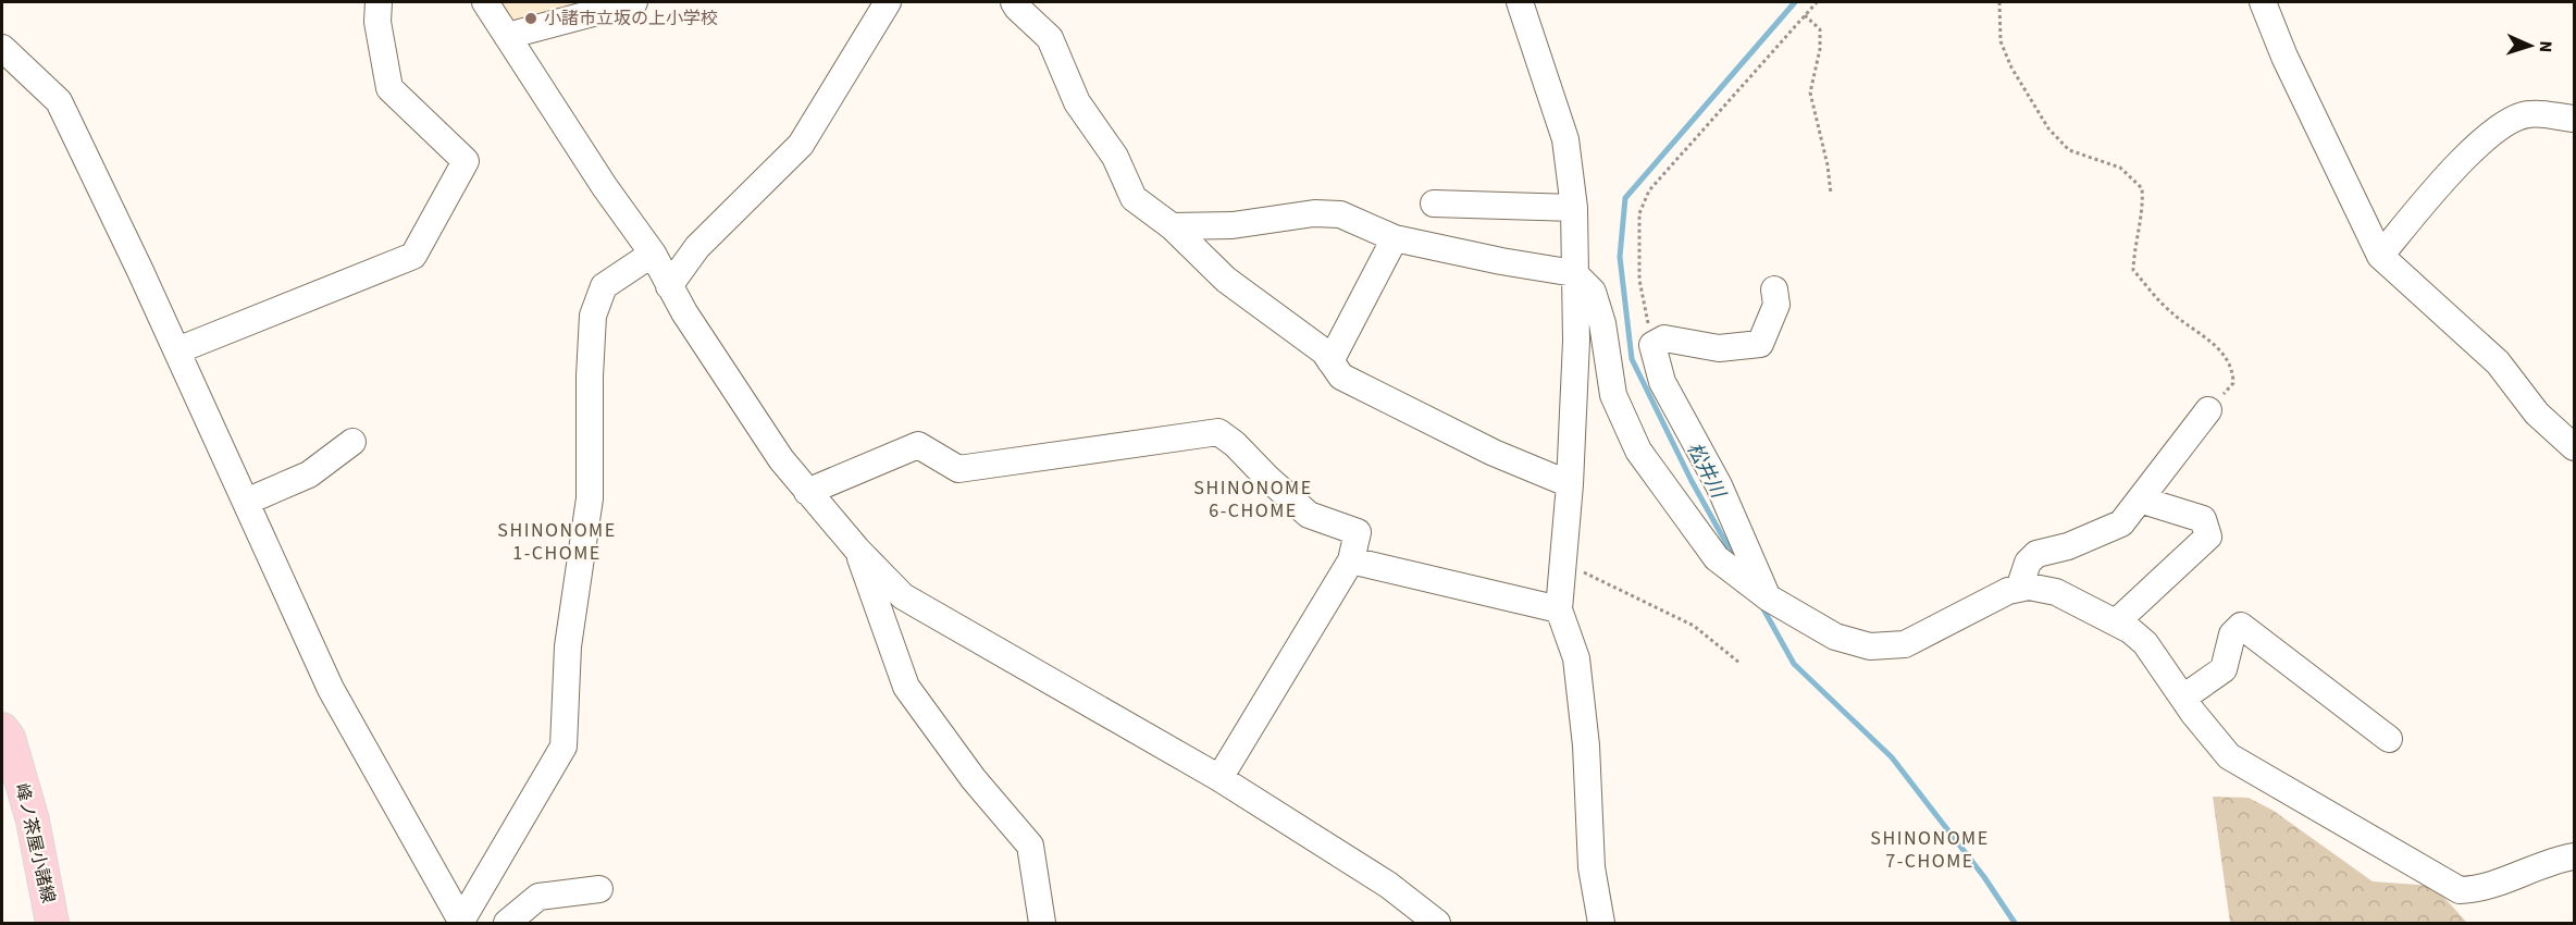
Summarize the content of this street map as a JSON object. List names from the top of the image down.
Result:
{
  "streets": {
    "main road": ["峰ノ茶屋小諸線"]
  },
  "districts": ["SHINONOME 6-CHOME", "SHINONOME 1-CHOME", "SHINONOME 7-CHOME"],
  "water": ["松井川"],
  "places": ["小諸市立坂の上小学校"],
  "north": "right"
}
